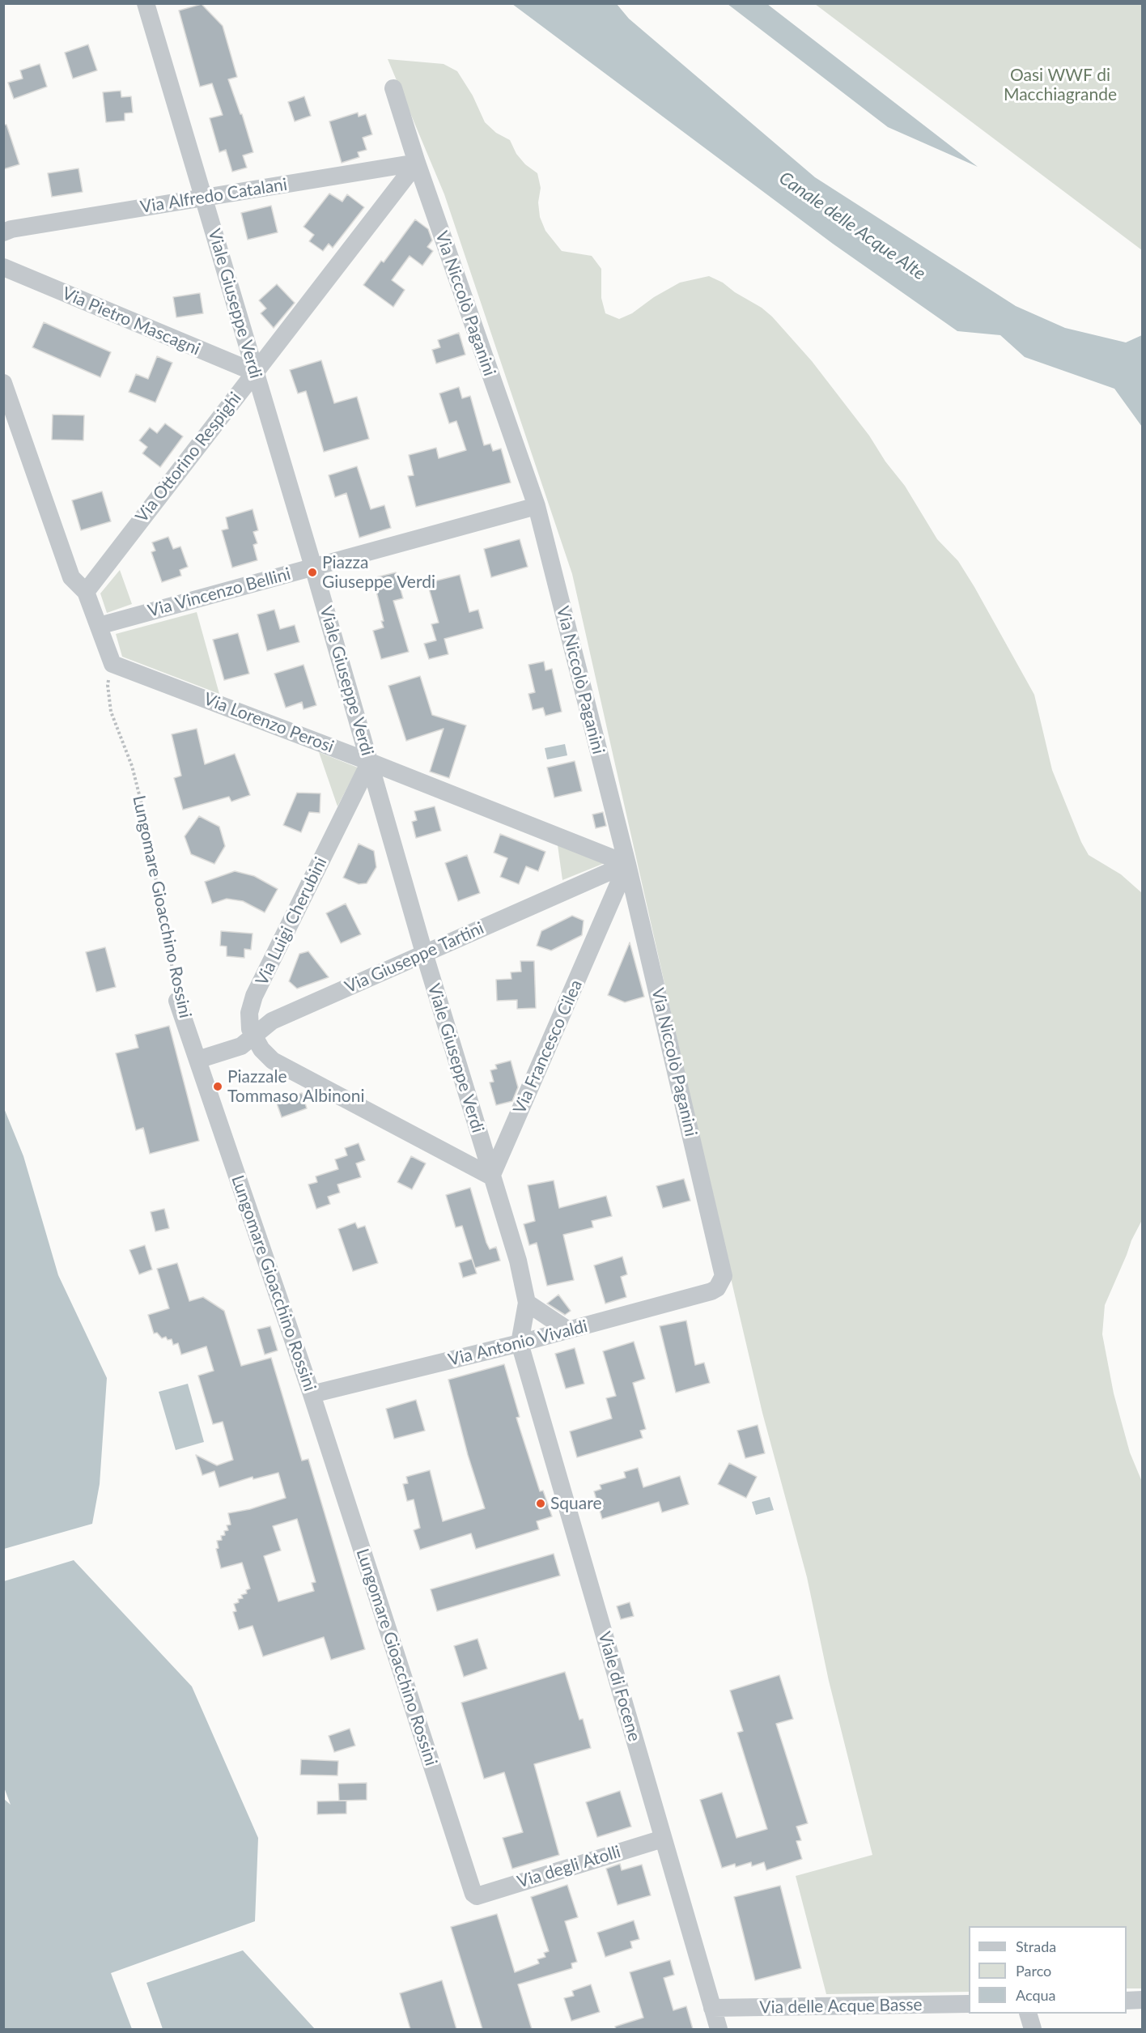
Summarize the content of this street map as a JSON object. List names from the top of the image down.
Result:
{
  "streets": {
    "street": [
      "Via Alfredo Catalani",
      "Viale Giuseppe Verdi",
      "Via Niccolò Paganini",
      "Via Pietro Mascagni",
      "Via Ottorino Respighi",
      "Via Vincenzo Bellini",
      "Via Lorenzo Perosi",
      "Lungomare Gioacchino Rossini",
      "Via Luigi Cherubini",
      "Via Giuseppe Tartini",
      "Via Francesco Cilea",
      "Via Antonio Vivaldi",
      "Viale di Focene",
      "Via degli Atolli",
      "Via delle Acque Basse"
    ]
  },
  "crossings": [
    ["Via Alfredo Catalani", "Viale Giuseppe Verdi"],
    ["Via Alfredo Catalani", "Via Niccolò Paganini"],
    ["Via Alfredo Catalani", "Via Ottorino Respighi"],
    ["Viale Giuseppe Verdi", "Via Pietro Mascagni"],
    ["Viale Giuseppe Verdi", "Via Ottorino Respighi"],
    ["Viale Giuseppe Verdi", "Via Vincenzo Bellini"],
    ["Viale Giuseppe Verdi", "Via Lorenzo Perosi"],
    ["Viale Giuseppe Verdi", "Via Luigi Cherubini"],
    ["Viale Giuseppe Verdi", "Via Giuseppe Tartini"],
    ["Viale Giuseppe Verdi", "Via Francesco Cilea"],
    ["Via Niccolò Paganini", "Via Ottorino Respighi"],
    ["Via Niccolò Paganini", "Via Vincenzo Bellini"],
    ["Via Niccolò Paganini", "Via Lorenzo Perosi"],
    ["Via Niccolò Paganini", "Via Giuseppe Tartini"],
    ["Via Niccolò Paganini", "Via Francesco Cilea"],
    ["Via Niccolò Paganini", "Via Antonio Vivaldi"],
    ["Via Pietro Mascagni", "Via Ottorino Respighi"],
    ["Via Lorenzo Perosi", "Lungomare Gioacchino Rossini"],
    ["Via Lorenzo Perosi", "Via Luigi Cherubini"],
    ["Via Lorenzo Perosi", "Via Giuseppe Tartini"],
    ["Via Lorenzo Perosi", "Via Francesco Cilea"],
    ["Lungomare Gioacchino Rossini", "Via Antonio Vivaldi"],
    ["Lungomare Gioacchino Rossini", "Via degli Atolli"],
    ["Via Luigi Cherubini", "Via Giuseppe Tartini"],
    ["Via Giuseppe Tartini", "Via Francesco Cilea"],
    ["Via Antonio Vivaldi", "Viale di Focene"],
    ["Viale di Focene", "Via degli Atolli"],
    ["Viale di Focene", "Via delle Acque Basse"]
  ],
  "water": ["Canale delle Acque Alte"],
  "parks": ["Oasi WWF di Macchiagrande"],
  "places": ["Piazza Giuseppe Verdi", "Piazzale Tommaso Albinoni", "Square"],
  "legend": ["Strada", "Parco", "Acqua"]
}
